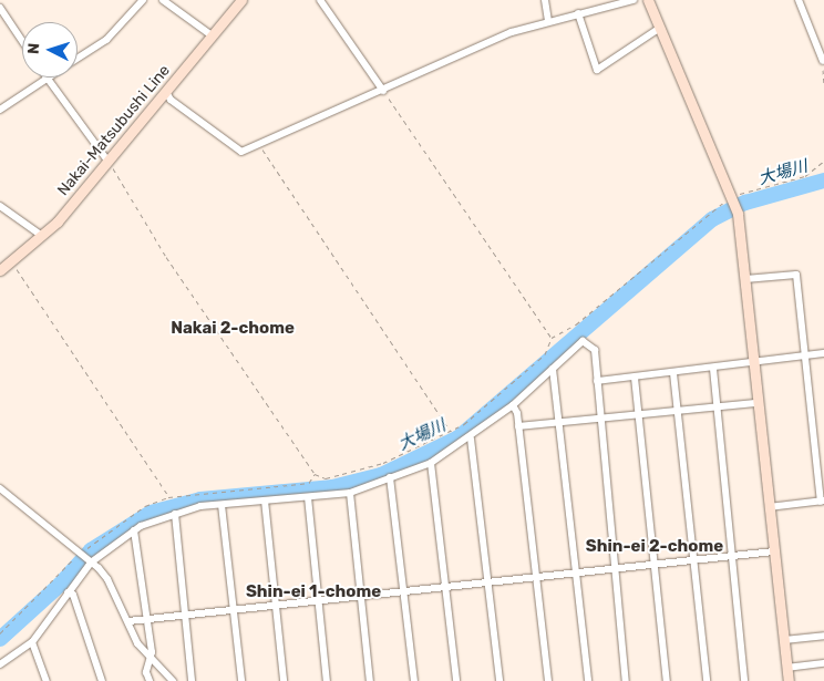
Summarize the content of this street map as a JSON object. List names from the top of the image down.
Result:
{
  "streets": {
    "street": ["Nakai-Matsubushi Line"]
  },
  "districts": ["Nakai 2-chome", "Shin-ei 2-chome", "Shin-ei 1-chome"],
  "water": ["大場川"],
  "north": "left"
}
